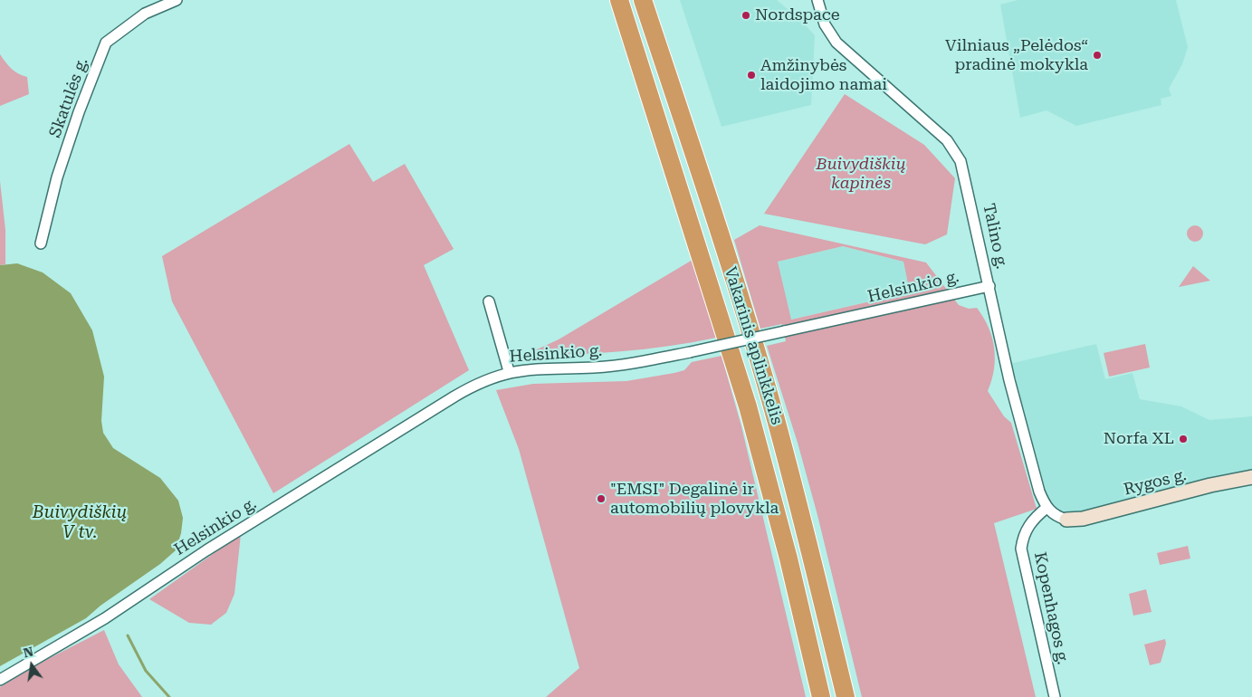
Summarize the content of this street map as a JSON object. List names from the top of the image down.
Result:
{
  "streets": {
    "highway": ["Vakarinis aplinkkelis"],
    "street": [
      "Skatulės g.",
      "Talino g.",
      "Helsinkio g.",
      "Rygos g.",
      "Kopenhagos g."
    ]
  },
  "crossings": [
    ["Talino g.", "Helsinkio g."],
    ["Talino g.", "Kopenhagos g."]
  ],
  "water": ["Buivydiškių V tv."],
  "parks": ["Buivydiškių kapinės"],
  "places": [
    "Nordspace",
    "Vilniaus „Pelėdos“ pradinė mokykla",
    "Amžinybės laidojimo namai",
    "Norfa XL",
    "\"EMSI\" Degalinė ir automobilių plovykla"
  ],
  "north": "top"
}
